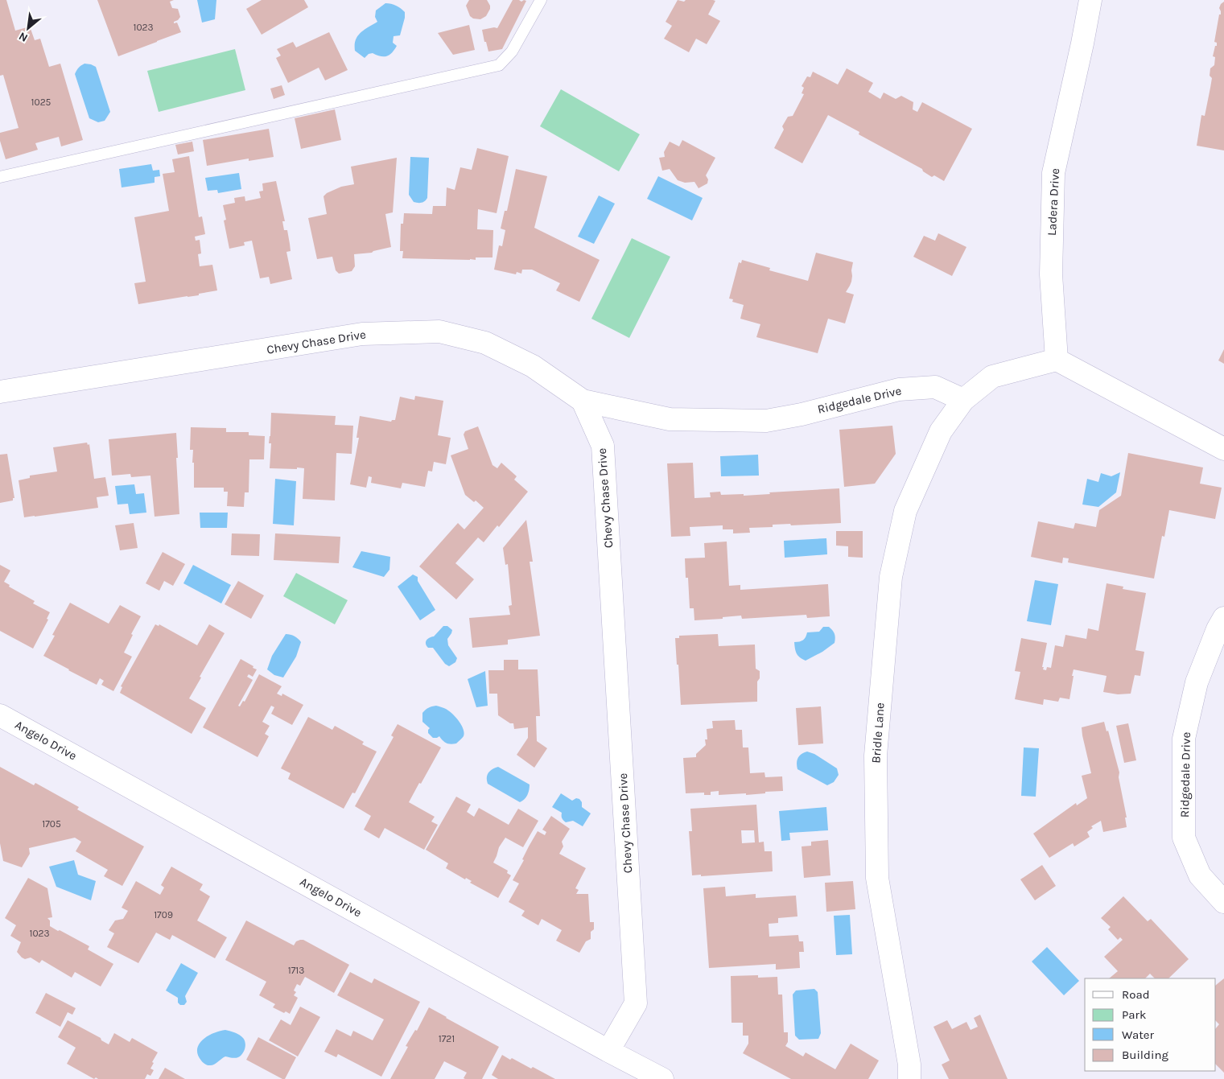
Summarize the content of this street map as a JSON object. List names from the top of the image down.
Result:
{
  "streets": {
    "street": [
      "Ladera Drive",
      "Chevy Chase Drive",
      "Ridgedale Drive",
      "Bridle Lane",
      "Angelo Drive"
    ]
  },
  "crossings": [
    ["Chevy Chase Drive", "Ridgedale Drive"],
    ["Chevy Chase Drive", "Angelo Drive"],
    ["Ridgedale Drive", "Bridle Lane"]
  ],
  "house_numbers": [
    "1023",
    "1025",
    "1705",
    "1709",
    "1023",
    "1713",
    "1721"
  ],
  "legend": [
    "Road",
    "Park",
    "Water",
    "Building"
  ],
  "north": "bottom left"
}
